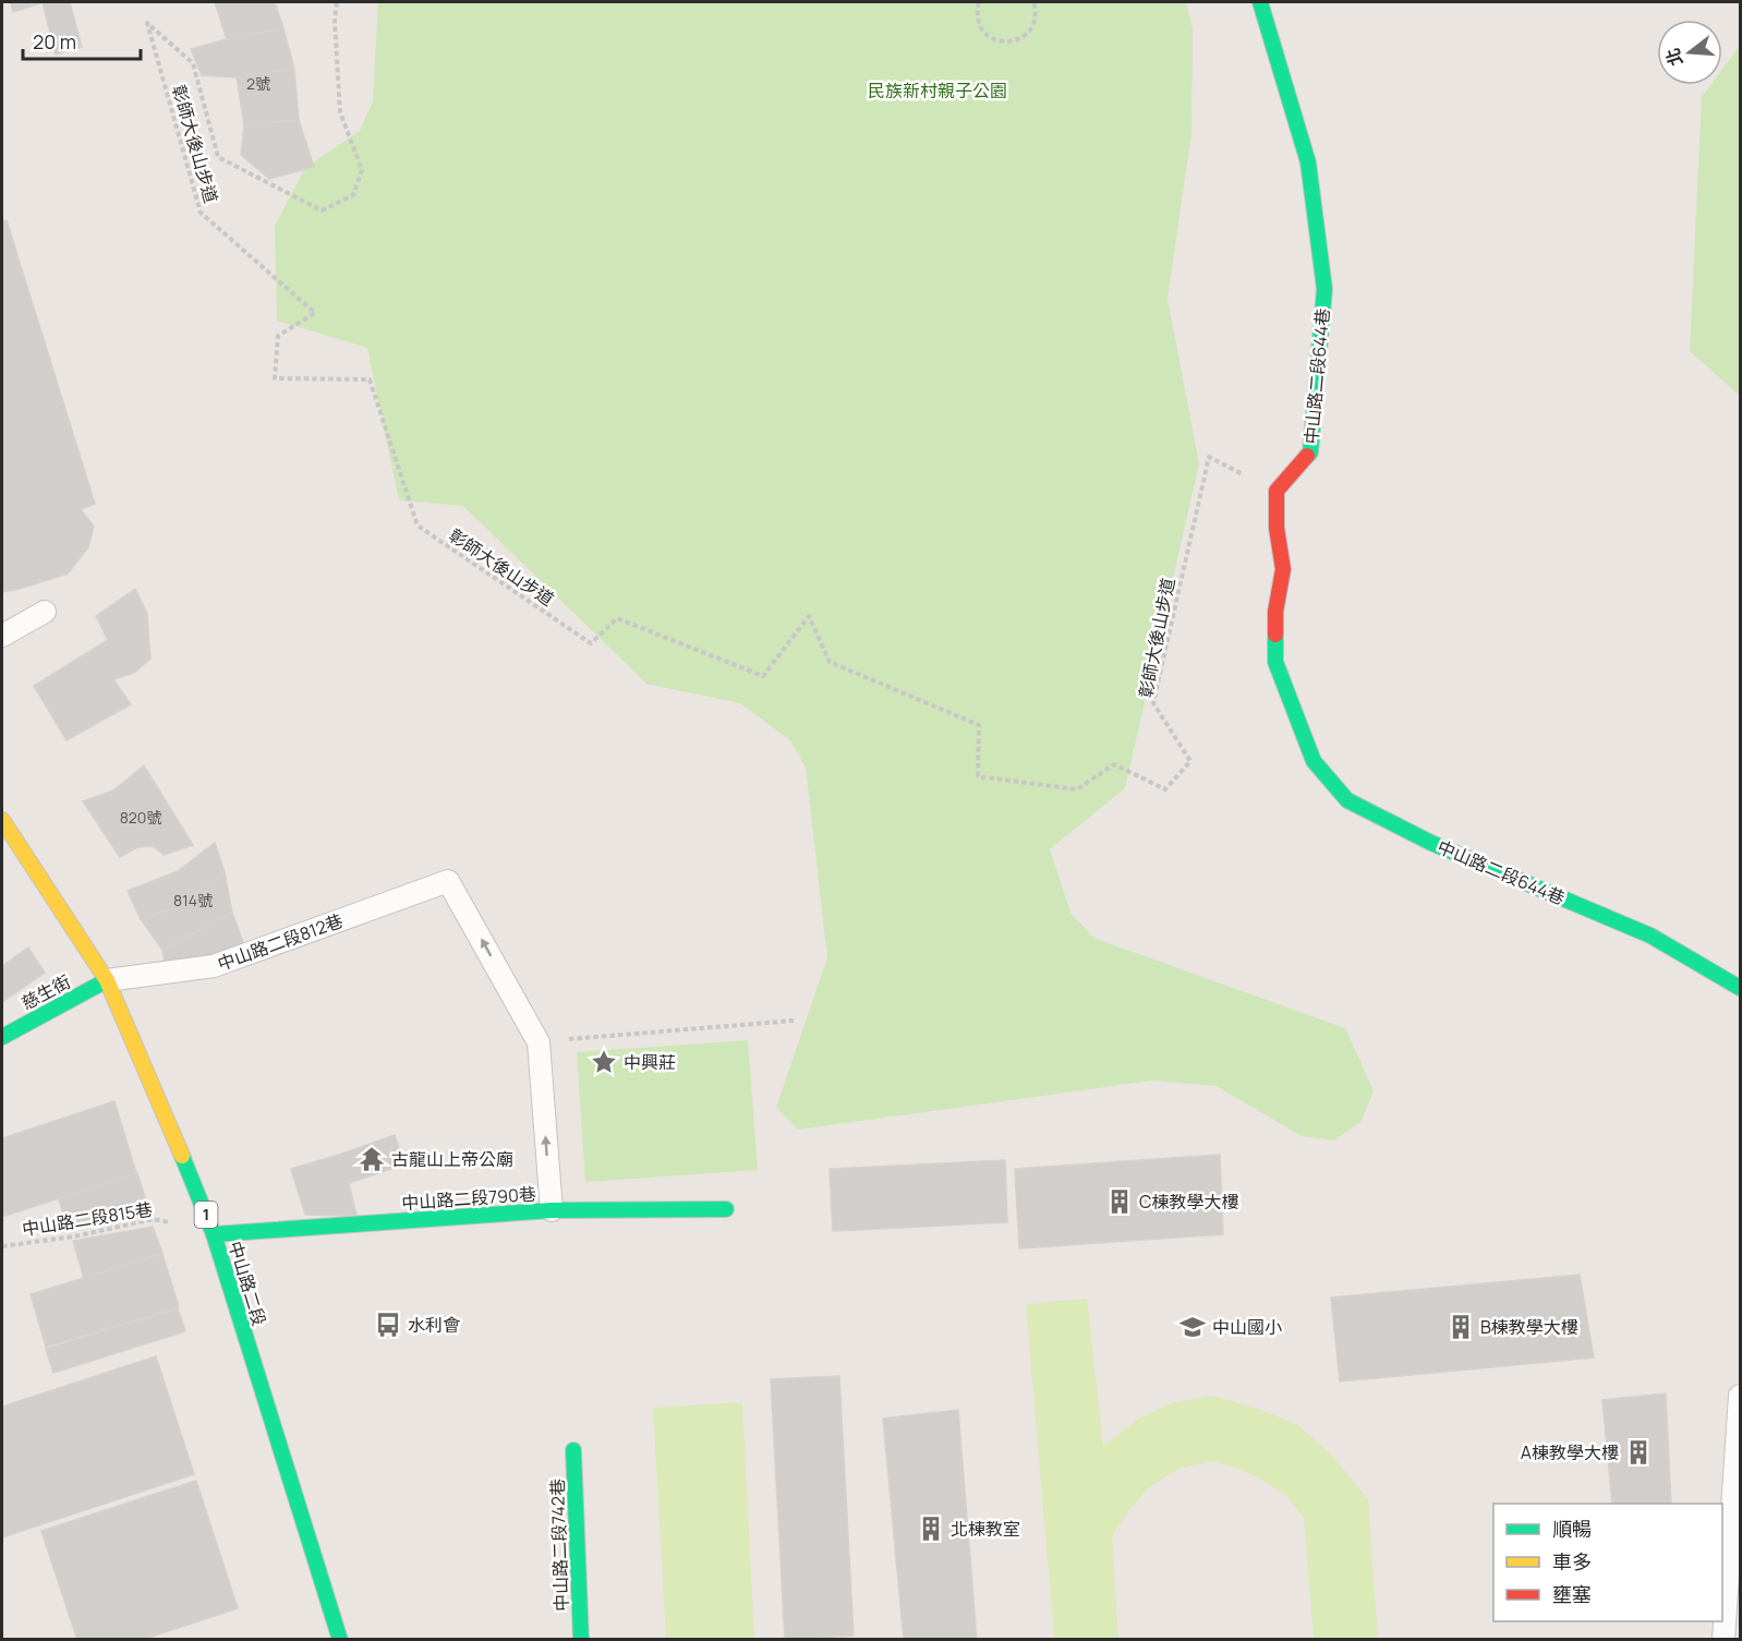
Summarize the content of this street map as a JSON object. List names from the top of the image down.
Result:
{
  "streets": {
    "street": [
      "中山路二段644巷",
      "慈生街",
      "中山路二段790巷",
      "1",
      "中山路二段",
      "中山路二段742巷"
    ],
    "lane": ["中山路二段812巷"],
    "path": ["彰師大後山步道", "中山路二段815巷"]
  },
  "crossings": [
    ["彰師大後山步道", "中山路二段644巷"],
    ["中山路二段812巷", "慈生街"],
    ["中山路二段812巷", "中山路二段"],
    ["慈生街", "中山路二段"],
    ["中山路二段790巷", "中山路二段815巷"],
    ["中山路二段790巷", "中山路二段"],
    ["中山路二段815巷", "中山路二段"]
  ],
  "one_way": ["中山路二段812巷"],
  "parks": ["民族新村親子公園"],
  "places": {
    "place": ["中興莊"],
    "temple": ["古龍山上帝公廟"],
    "building": [
      "C棟教學大樓",
      "B棟教學大樓",
      "A棟教學大樓",
      "北棟教室"
    ],
    "bus stop": ["水利會"],
    "school or university": ["中山國小"]
  },
  "house_numbers": ["2號", "820號", "814號"],
  "legend": ["順暢", "車多", "壅塞"],
  "scale_bar": "20 m",
  "north": "left"
}
